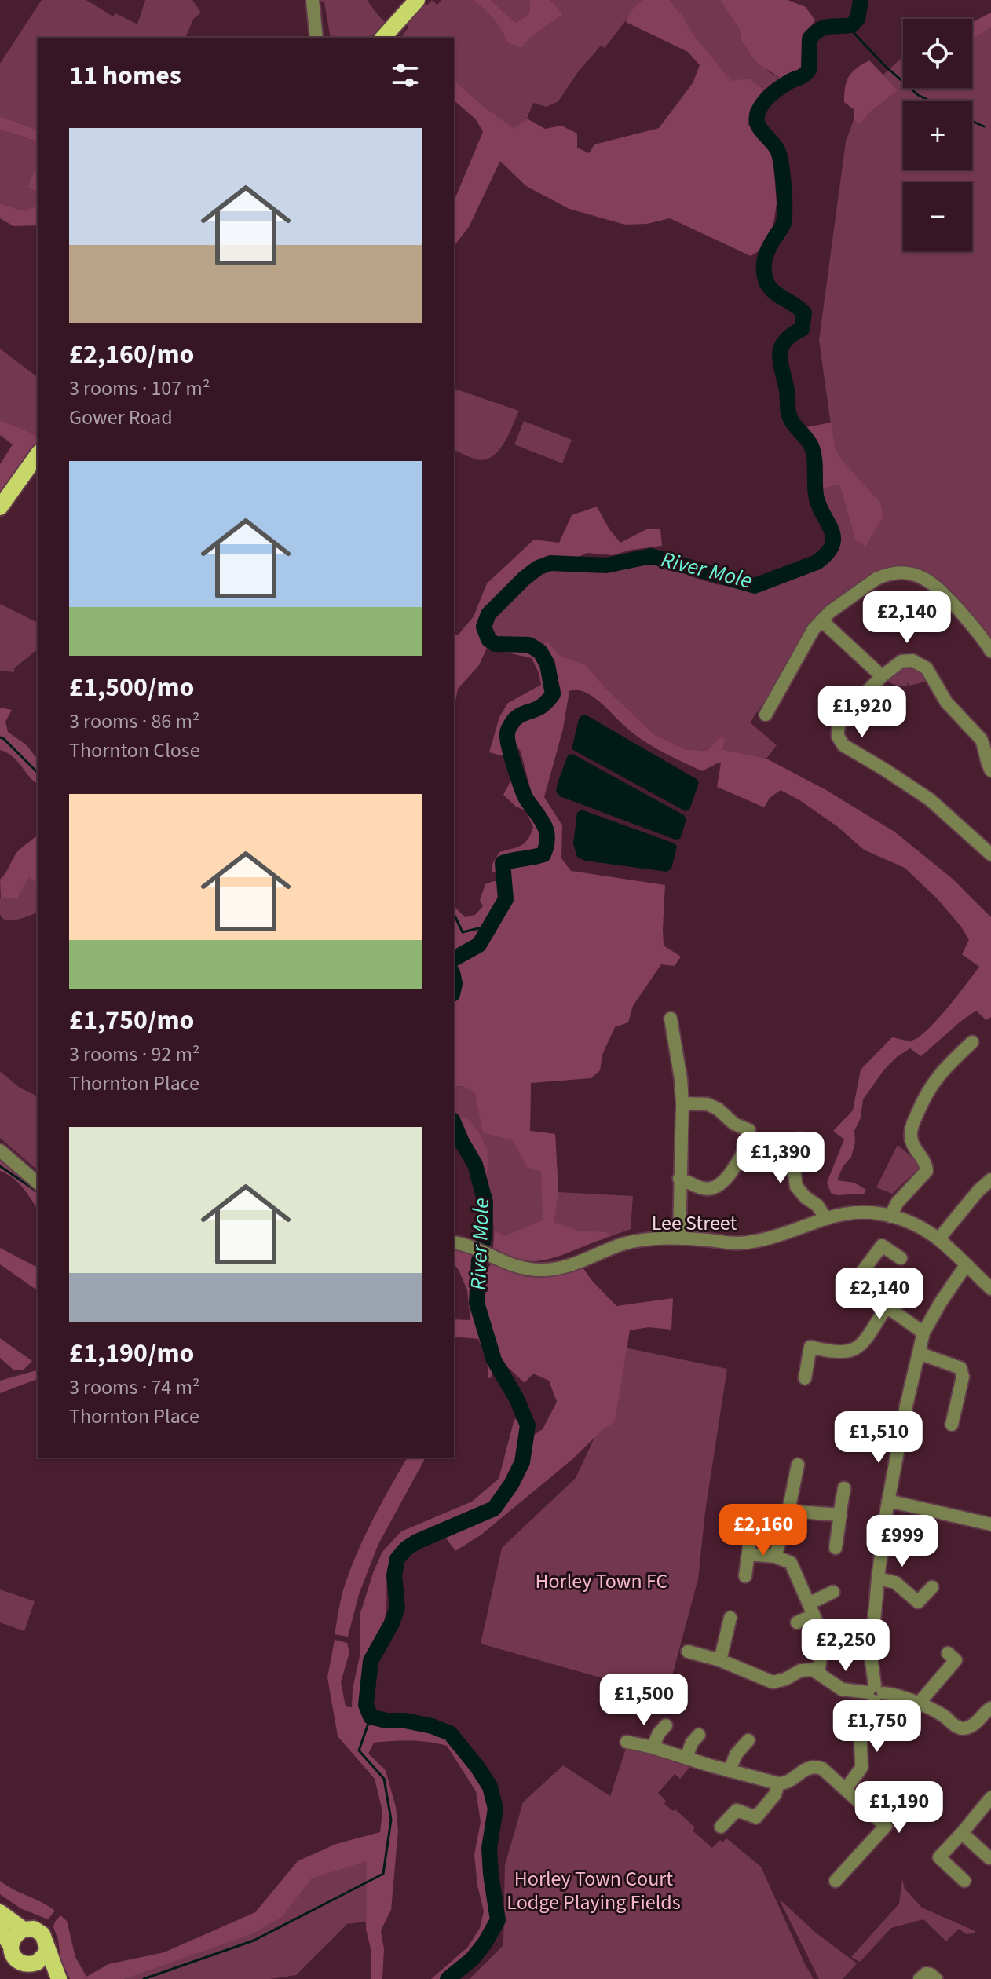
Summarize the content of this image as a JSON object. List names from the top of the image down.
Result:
{
  "streets": {
    "street": ["Lee Street"]
  },
  "water": ["River Mole"],
  "parks": ["Horley Town FC", "Horley Town Court Lodge Playing Fields"],
  "page": {
    "map_buttons": ["+", "−"],
    "heading": "11 homes",
    "list": [
      {
        "name": "£2,160/mo",
        "note": "3 rooms · 107 m² · Gower Road"
      },
      {
        "name": "£1,500/mo",
        "note": "3 rooms · 86 m² · Thornton Close"
      },
      {
        "name": "£1,750/mo",
        "note": "3 rooms · 92 m² · Thornton Place"
      },
      {
        "name": "£1,190/mo",
        "note": "3 rooms · 74 m² · Thornton Place"
      }
    ],
    "price": [
      "£2,140",
      "£1,920",
      "£1,390",
      "£2,140",
      "£1,510",
      "£2,160",
      "£999",
      "£2,250",
      "£1,500",
      "£1,750",
      "£1,190"
    ]
  }
}
